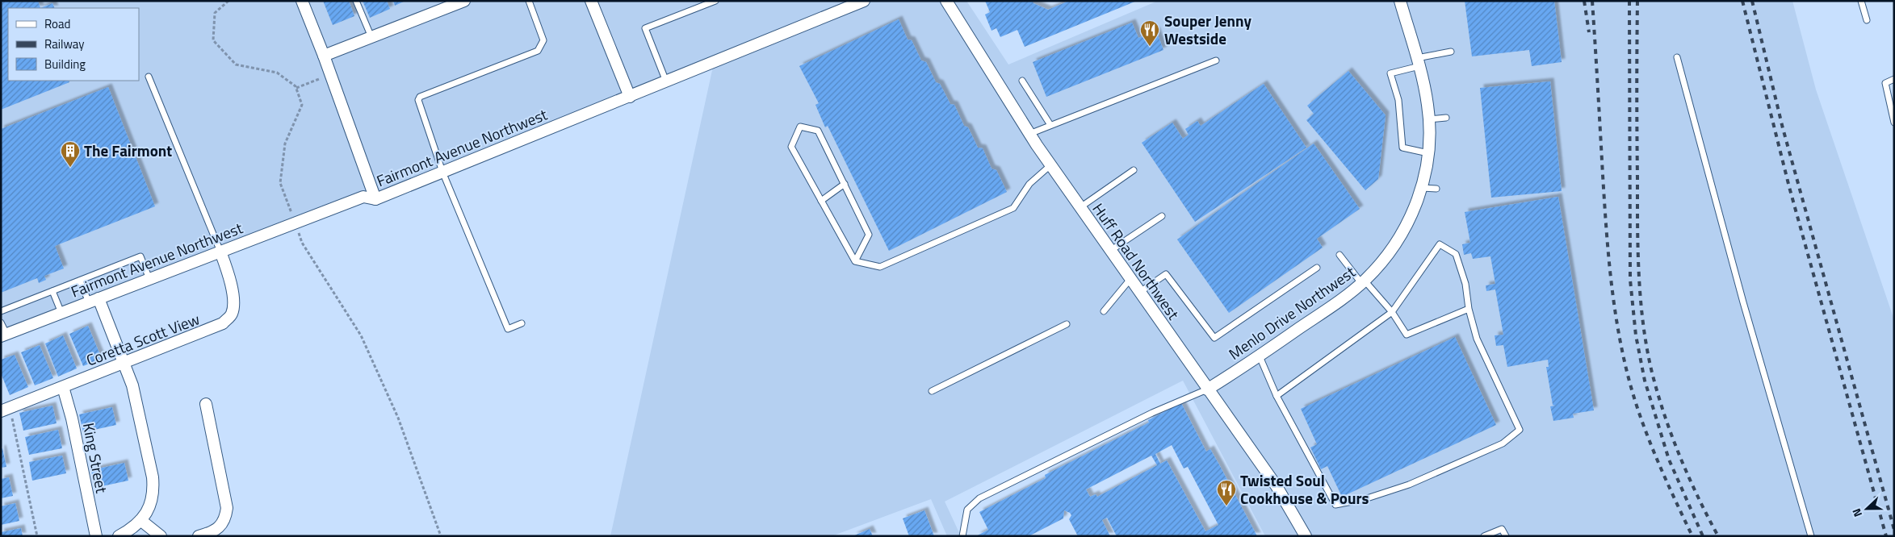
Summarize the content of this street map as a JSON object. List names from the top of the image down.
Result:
{
  "streets": {
    "street": [
      "Fairmont Avenue Northwest",
      "Huff Road Northwest",
      "Menlo Drive Northwest",
      "Coretta Scott View",
      "King Street"
    ]
  },
  "crossings": [
    ["Fairmont Avenue Northwest", "Coretta Scott View"],
    ["Huff Road Northwest", "Menlo Drive Northwest"],
    ["Coretta Scott View", "King Street"]
  ],
  "places": {
    "restaurant": ["Souper Jenny Westside", "Twisted Soul Cookhouse & Pours"],
    "building": ["The Fairmont"]
  },
  "legend": ["Road", "Railway", "Building"],
  "north": "left"
}
